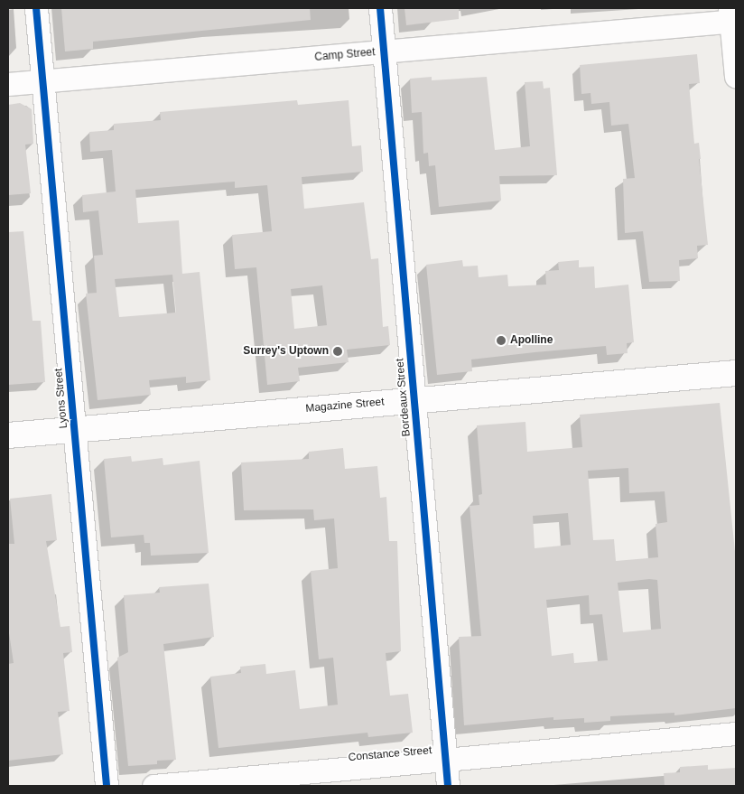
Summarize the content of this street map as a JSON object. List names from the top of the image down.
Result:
{
  "streets": {
    "street": [
      "Camp Street",
      "Bordeaux Street",
      "Lyons Street",
      "Magazine Street",
      "Constance Street"
    ]
  },
  "crossings": [
    ["Camp Street", "Bordeaux Street"],
    ["Camp Street", "Lyons Street"],
    ["Bordeaux Street", "Magazine Street"],
    ["Bordeaux Street", "Constance Street"],
    ["Lyons Street", "Magazine Street"]
  ],
  "places": ["Apolline", "Surrey's Uptown"]
}
